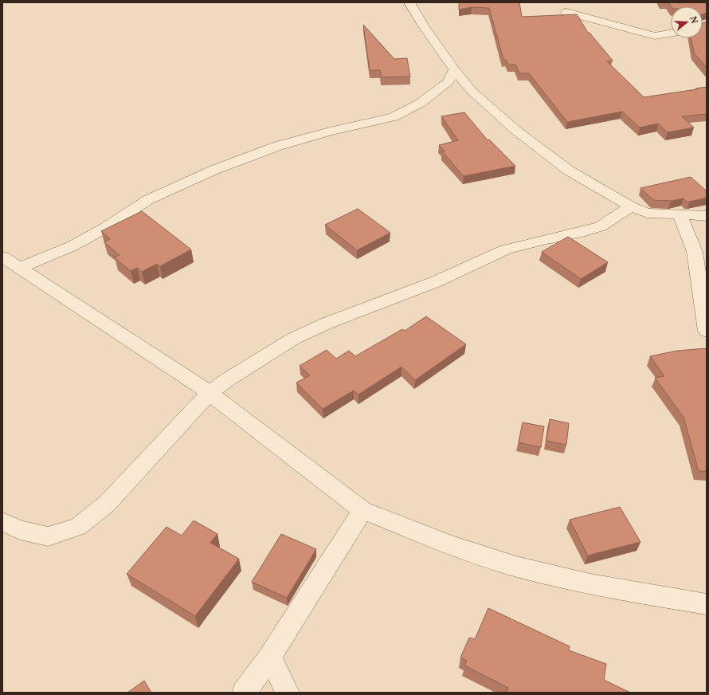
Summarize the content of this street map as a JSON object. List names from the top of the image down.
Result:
{
  "north": "right"
}
